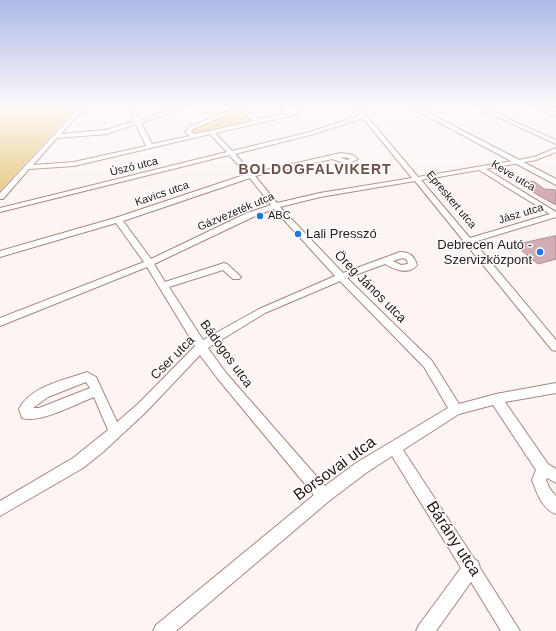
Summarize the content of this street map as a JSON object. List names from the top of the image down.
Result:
{
  "streets": {
    "street": [
      "Úszó utca",
      "Keve utca",
      "Kavics utca",
      "Epreskert utca",
      "Gázvezeték utca",
      "Jász utca",
      "Öreg János utca",
      "Bádogos utca",
      "Cser utca",
      "Borsovai utca",
      "Bárány utca"
    ]
  },
  "crossings": [
    ["Úszó utca", "Öreg János utca"],
    ["Keve utca", "Gázvezeték utca"],
    ["Keve utca", "Jász utca"],
    ["Kavics utca", "Öreg János utca"],
    ["Kavics utca", "Bádogos utca"],
    ["Epreskert utca", "Gázvezeték utca"],
    ["Epreskert utca", "Jász utca"],
    ["Gázvezeték utca", "Öreg János utca"],
    ["Gázvezeték utca", "Bádogos utca"],
    ["Öreg János utca", "Cser utca"],
    ["Öreg János utca", "Borsovai utca"],
    ["Bádogos utca", "Cser utca"],
    ["Bádogos utca", "Borsovai utca"],
    ["Borsovai utca", "Bárány utca"]
  ],
  "districts": ["BOLDOGFALVIKERT"],
  "places": ["ABC", "Lali Presszó", "Debrecen Autó - Szervizközpont"]
}
